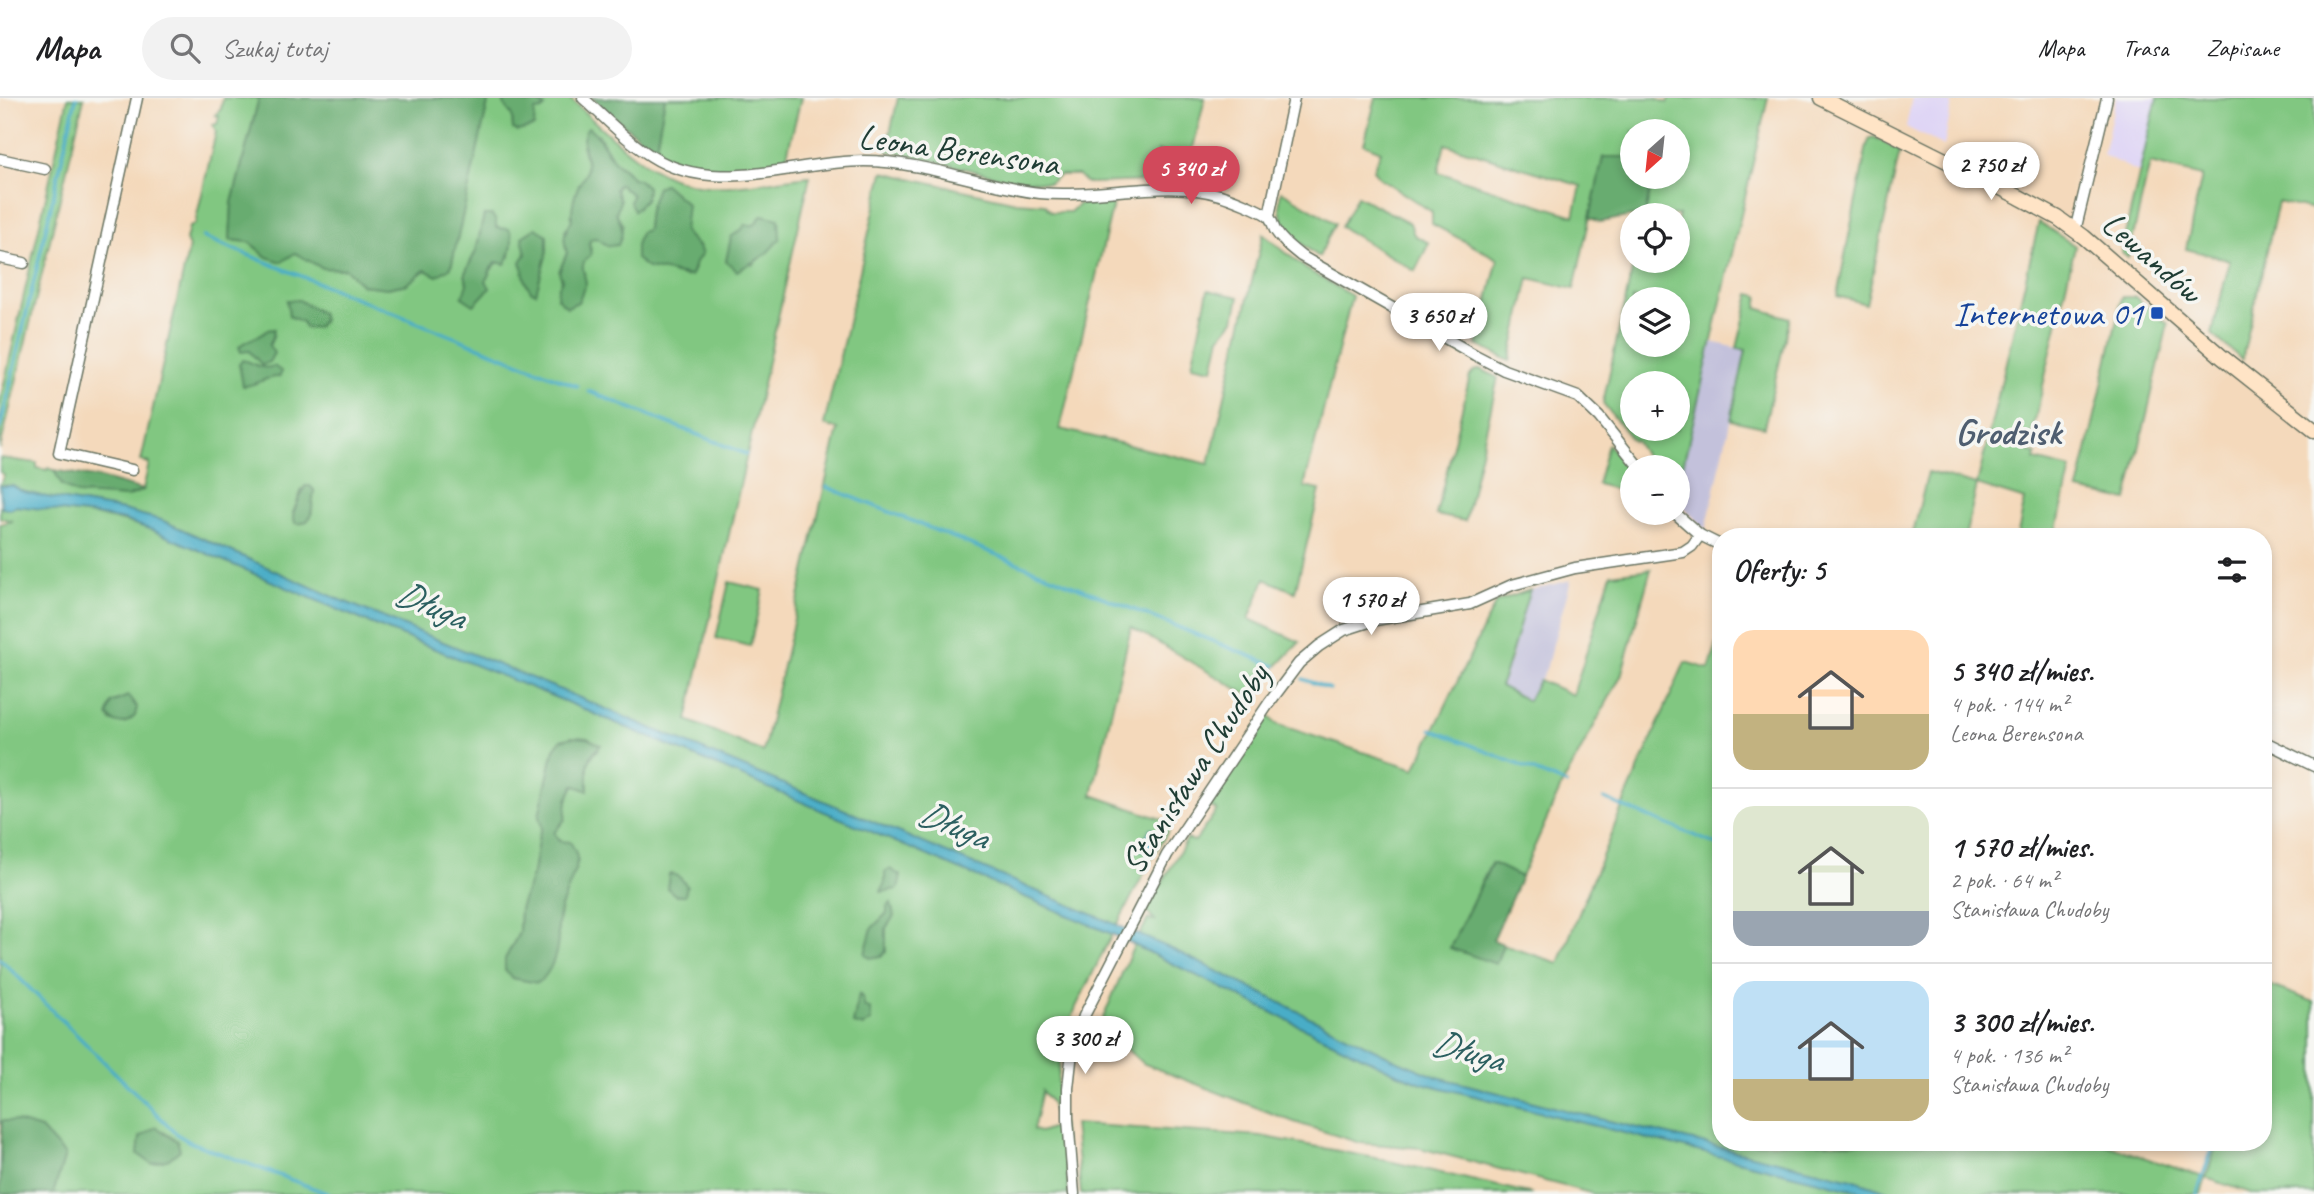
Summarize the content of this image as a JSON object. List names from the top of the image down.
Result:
{
  "streets": {
    "street": ["Leona Berensona", "Lewandów", "Stanisława Chudoby"]
  },
  "districts": ["Grodzisk"],
  "water": ["Długa"],
  "places": {
    "transit": ["Internetowa 01"]
  },
  "north": "bottom left",
  "page": {
    "header": "Mapa",
    "search": "Szukaj tutaj",
    "nav": ["Mapa", "Trasa", "Zapisane"],
    "map_buttons": ["+", "−"],
    "price": [
      "2 750 zł",
      "5 340 zł",
      "3 650 zł",
      "1 570 zł",
      "3 300 zł"
    ],
    "heading": "Oferty: 5",
    "list": [
      {
        "name": "5 340 zł/mies.",
        "note": "4 pok. · 144 m² · Leona Berensona"
      },
      {
        "name": "1 570 zł/mies.",
        "note": "2 pok. · 64 m² · Stanisława Chudoby"
      },
      {
        "name": "3 300 zł/mies.",
        "note": "4 pok. · 136 m² · Stanisława Chudoby"
      }
    ]
  }
}
